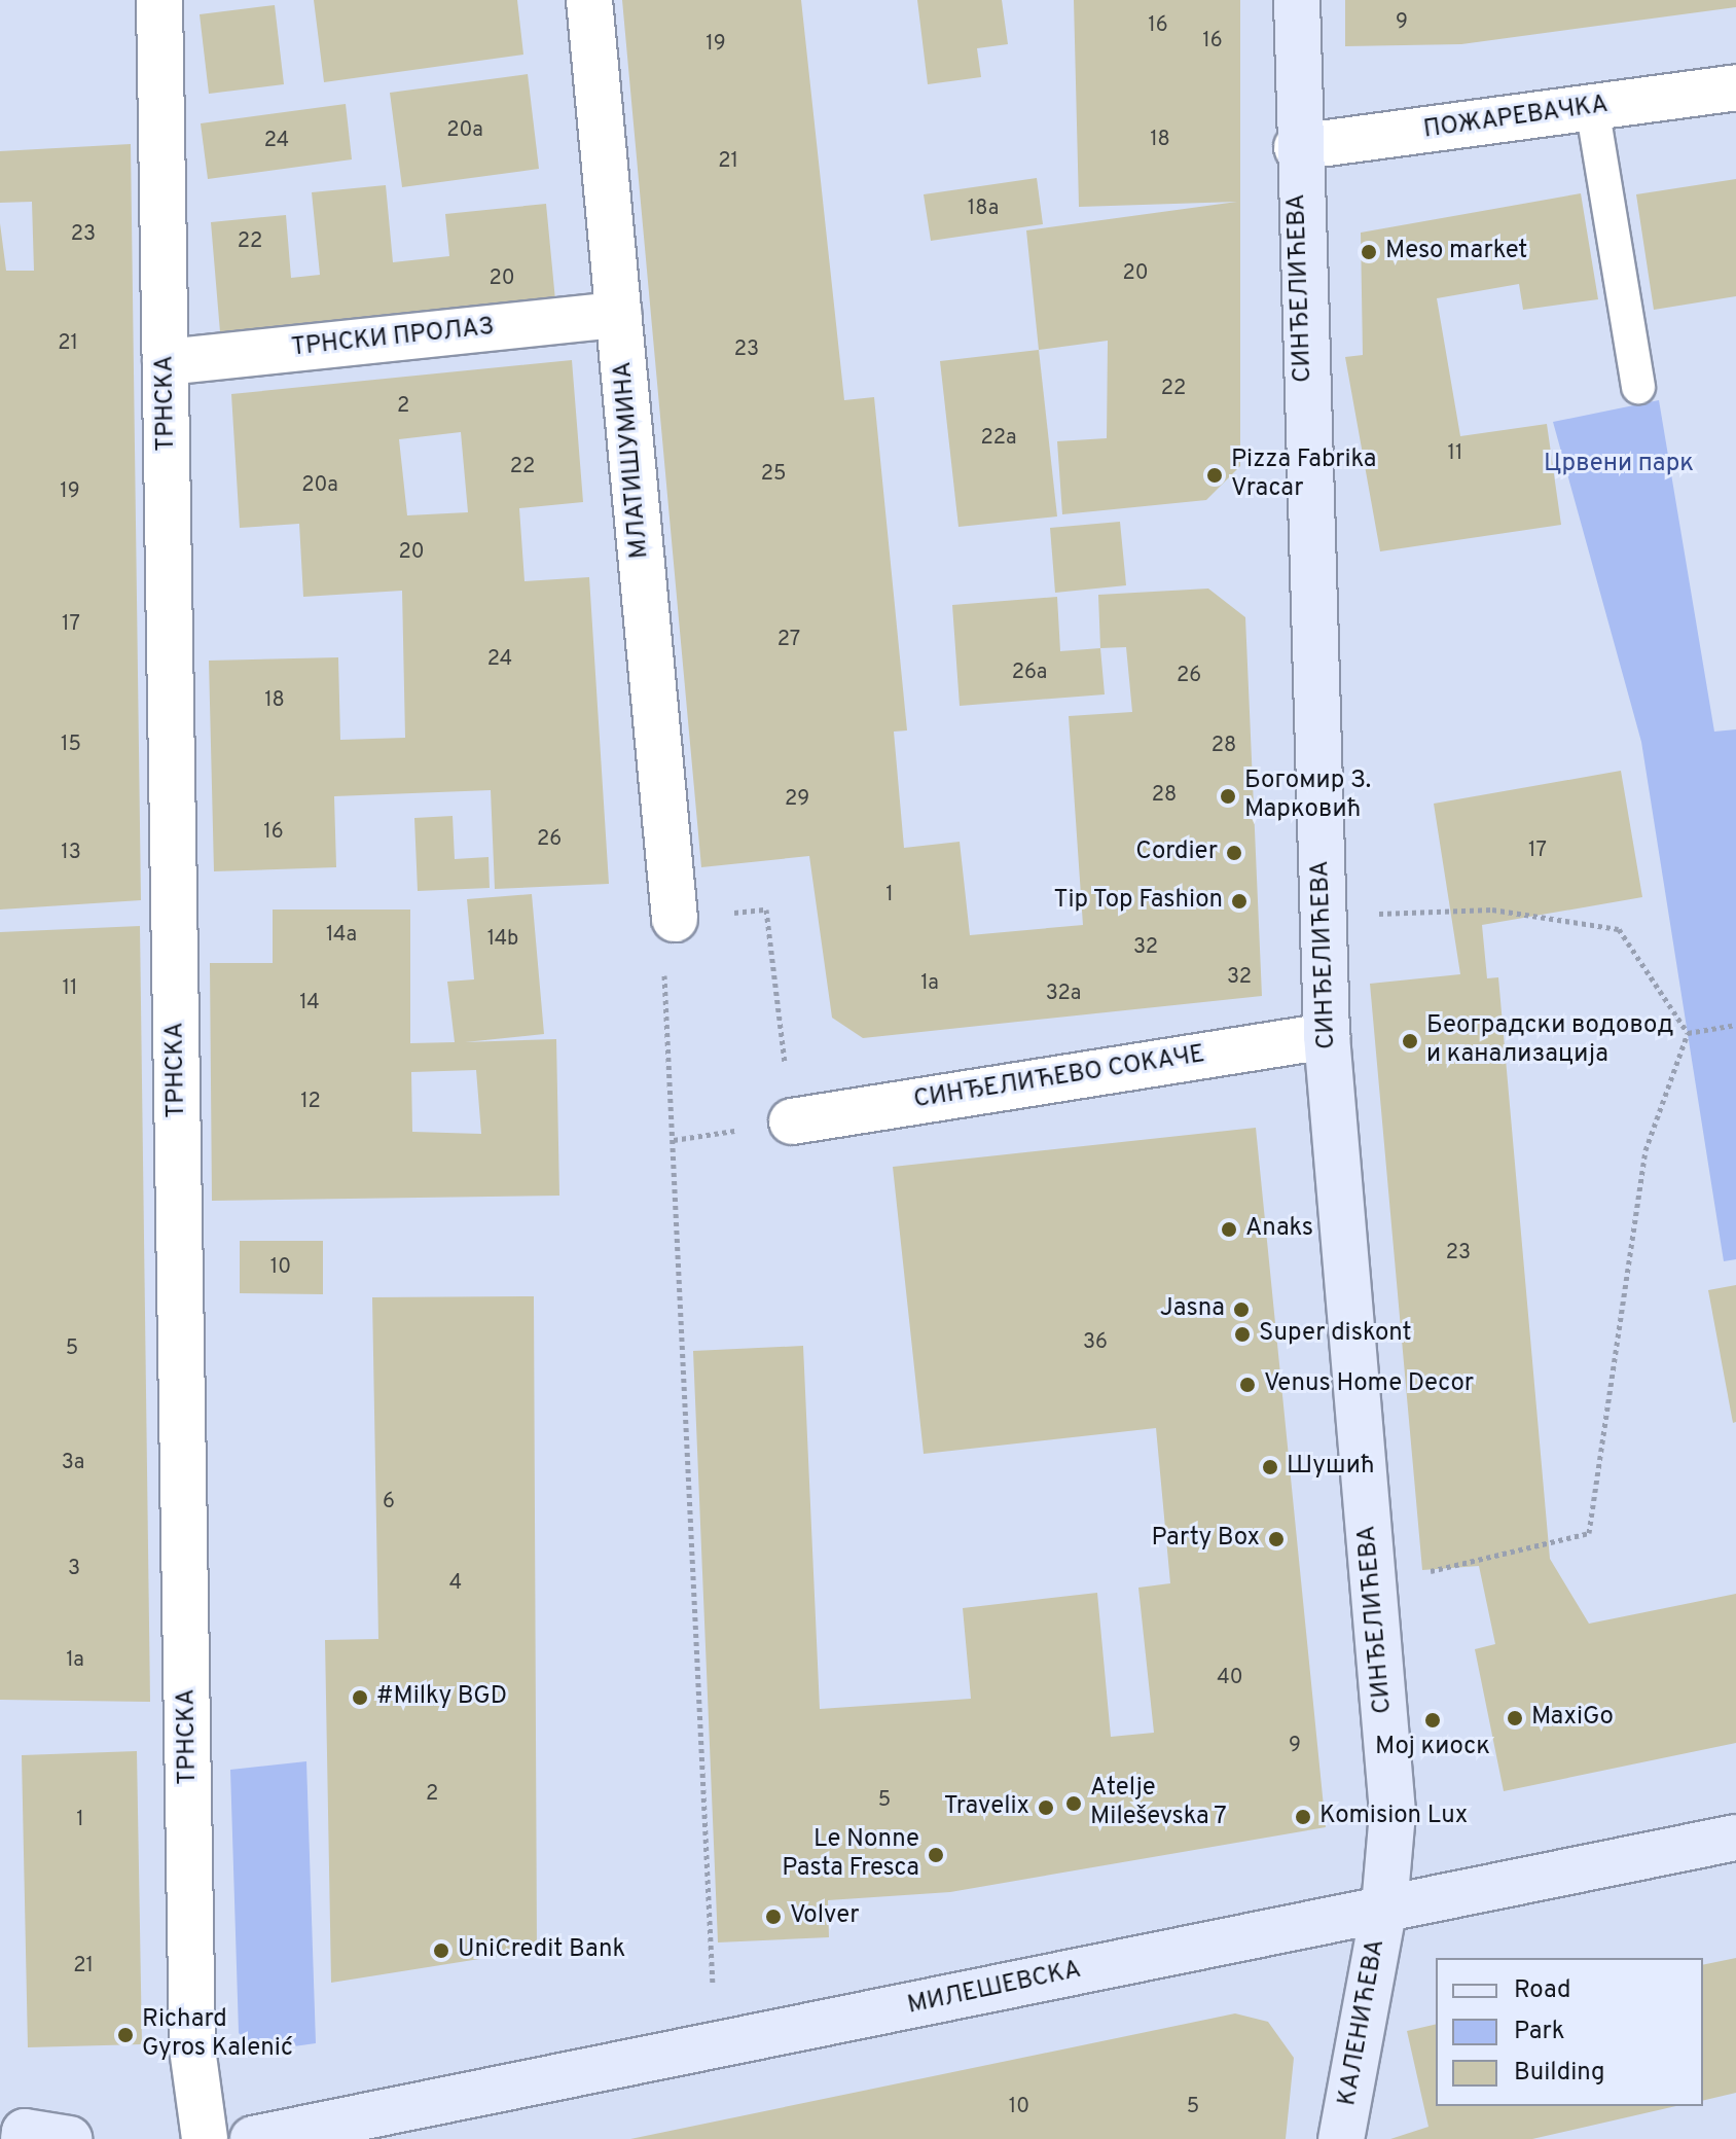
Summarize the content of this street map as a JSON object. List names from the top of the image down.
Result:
{
  "streets": {
    "main road": ["СИНЂЕЛИЋЕВА", "МИЛЕШЕВСКА", "КАЛЕНИЋЕВА"],
    "street": [
      "ПОЖАРЕВАЧКА",
      "ТРНСКИ ПРОЛАЗ",
      "ТРНСКА",
      "МЛАТИШУМИНА",
      "СИНЂЕЛИЋЕВО СОКАЧЕ"
    ]
  },
  "crossings": [
    ["ПОЖАРЕВАЧКА", "СИНЂЕЛИЋЕВА"],
    ["СИНЂЕЛИЋЕВА", "СИНЂЕЛИЋЕВО СОКАЧЕ"],
    ["СИНЂЕЛИЋЕВА", "МИЛЕШЕВСКА"],
    ["СИНЂЕЛИЋЕВА", "КАЛЕНИЋЕВА"],
    ["ТРНСКИ ПРОЛАЗ", "ТРНСКА"],
    ["ТРНСКИ ПРОЛАЗ", "МЛАТИШУМИНА"],
    ["МИЛЕШЕВСКА", "КАЛЕНИЋЕВА"]
  ],
  "parks": ["Црвени парк"],
  "places": [
    "Meso market",
    "Pizza Fabrika Vracar",
    "Богомир З. Марковић",
    "Cordier",
    "Tip Top Fashion",
    "Београдски водовод и канализација",
    "Anaks",
    "Jasna",
    "Super diskont",
    "Venus Home Decor",
    "Шушић",
    "Party Box",
    "#Milky BGD",
    "MaxiGo",
    "Мој киоск",
    "Atelje Mileševska 7",
    "Travelix",
    "Komision Lux",
    "Le Nonne Pasta Fresca",
    "Volver",
    "UniCredit Bank",
    "Richard Gyros Kalenić"
  ],
  "house_numbers": [
    "9",
    "16",
    "16",
    "19",
    "20a",
    "18",
    "24",
    "21",
    "18a",
    "23",
    "22",
    "20",
    "20",
    "21",
    "23",
    "22",
    "2",
    "22a",
    "11",
    "22",
    "25",
    "20a",
    "19",
    "20",
    "17",
    "27",
    "24",
    "26a",
    "26",
    "18",
    "15",
    "28",
    "28",
    "29",
    "16",
    "26",
    "17",
    "13",
    "1",
    "14a",
    "14b",
    "32",
    "32",
    "1a",
    "11",
    "32a",
    "14",
    "12",
    "23",
    "10",
    "36",
    "5",
    "3a",
    "6",
    "3",
    "4",
    "1a",
    "40",
    "9",
    "2",
    "5",
    "1",
    "21",
    "10",
    "5"
  ],
  "legend": ["Road", "Park", "Building"]
}
